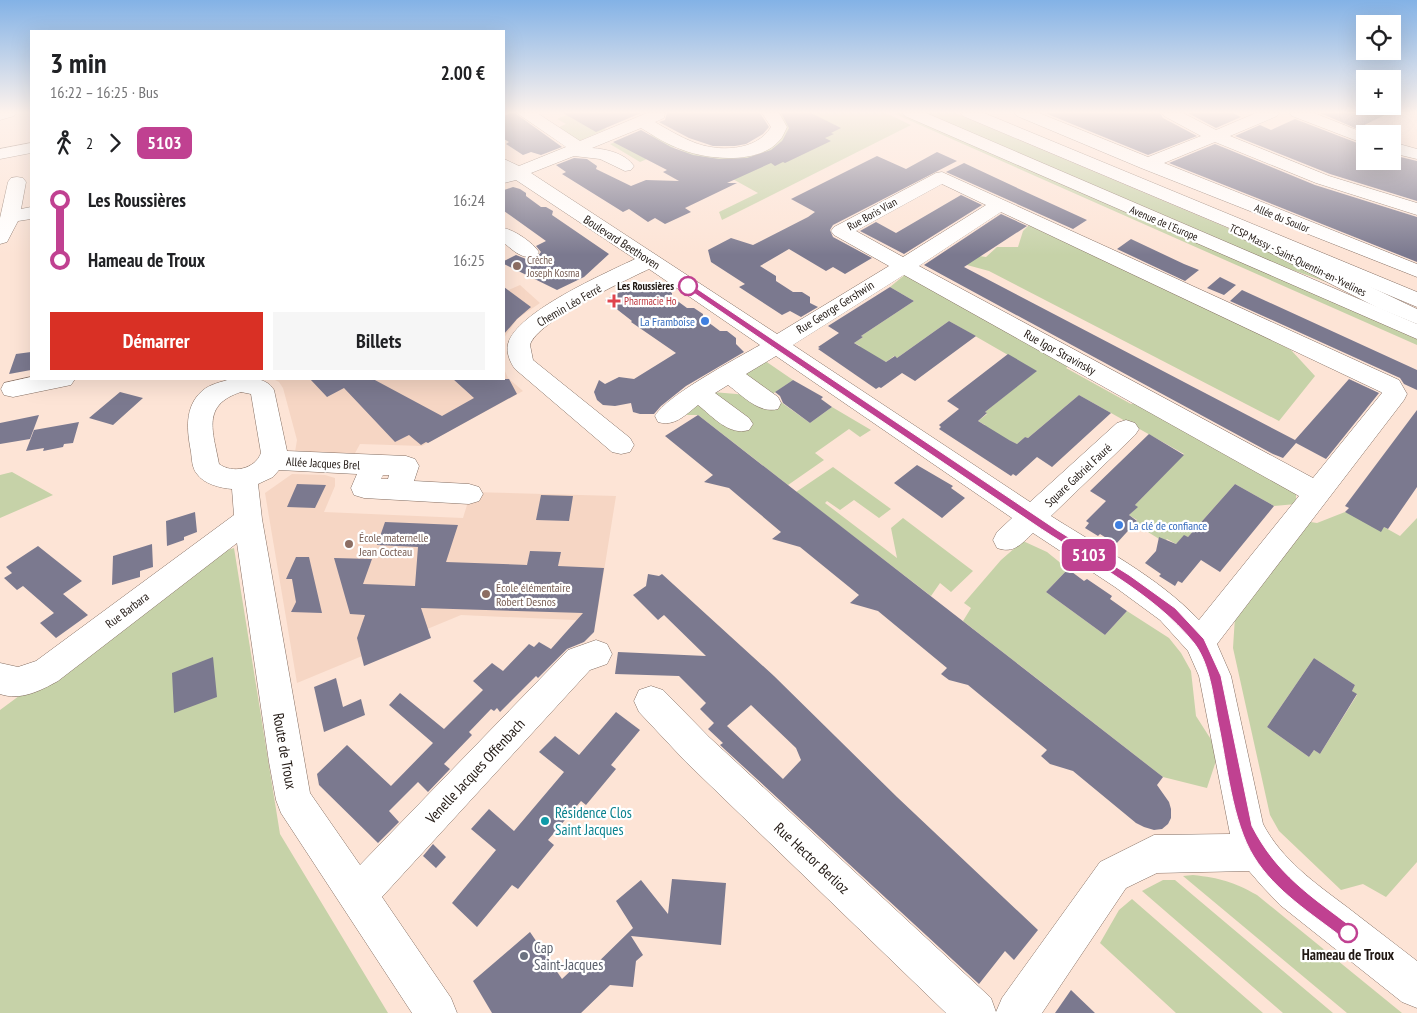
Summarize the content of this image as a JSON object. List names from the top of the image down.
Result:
{
  "streets": {
    "street": [
      "Rue Boris Vian",
      "Allée du Soulor",
      "Avenue de l'Europe",
      "Boulevard Beethoven",
      "TCSP Massy - Saint-Quentin-en-Yvelines",
      "Chemin Léo Ferré",
      "Rue George Gershwin",
      "Rue Igor Stravinsky",
      "Allée Jacques Brel",
      "Square Gabriel Fauré",
      "Rue Barbara",
      "Route de Troux",
      "Venelle Jacques Offenbach",
      "Rue Hector Berlioz"
    ]
  },
  "crossings": [
    ["Rue Boris Vian", "Rue George Gershwin"],
    ["Rue Boris Vian", "Rue Igor Stravinsky"],
    ["Avenue de l'Europe", "TCSP Massy - Saint-Quentin-en-Yvelines"],
    ["Boulevard Beethoven", "Chemin Léo Ferré"],
    ["Boulevard Beethoven", "Rue George Gershwin"],
    ["Boulevard Beethoven", "Square Gabriel Fauré"],
    ["Rue George Gershwin", "Rue Igor Stravinsky"],
    ["Allée Jacques Brel", "Route de Troux"],
    ["Rue Barbara", "Route de Troux"],
    ["Route de Troux", "Venelle Jacques Offenbach"]
  ],
  "places": {
    "other": [
      "Crèche Joseph Kosma",
      "Les Roussières",
      "La Framboise",
      "La clé de confiance",
      "École maternelle Jean Cocteau",
      "École élémentaire Robert Desnos",
      "Résidence Clos Saint Jacques",
      "Hameau de Troux",
      "Cap Saint-Jacques"
    ],
    "health": ["Pharmacie Ho"]
  },
  "lines": ["bus line 5103"],
  "page": {
    "on_map": "5103",
    "map_buttons": ["+", "−"],
    "heading": ["3 min", "16:22 – 16:25 · Bus", "2.00 €"],
    "legs": ["2", "5103"],
    "list": [
      {
        "name": "Les Roussières",
        "value": "16:24"
      },
      {
        "name": "Hameau de Troux",
        "value": "16:25"
      }
    ],
    "buttons": ["Démarrer", "Billets"]
  }
}
